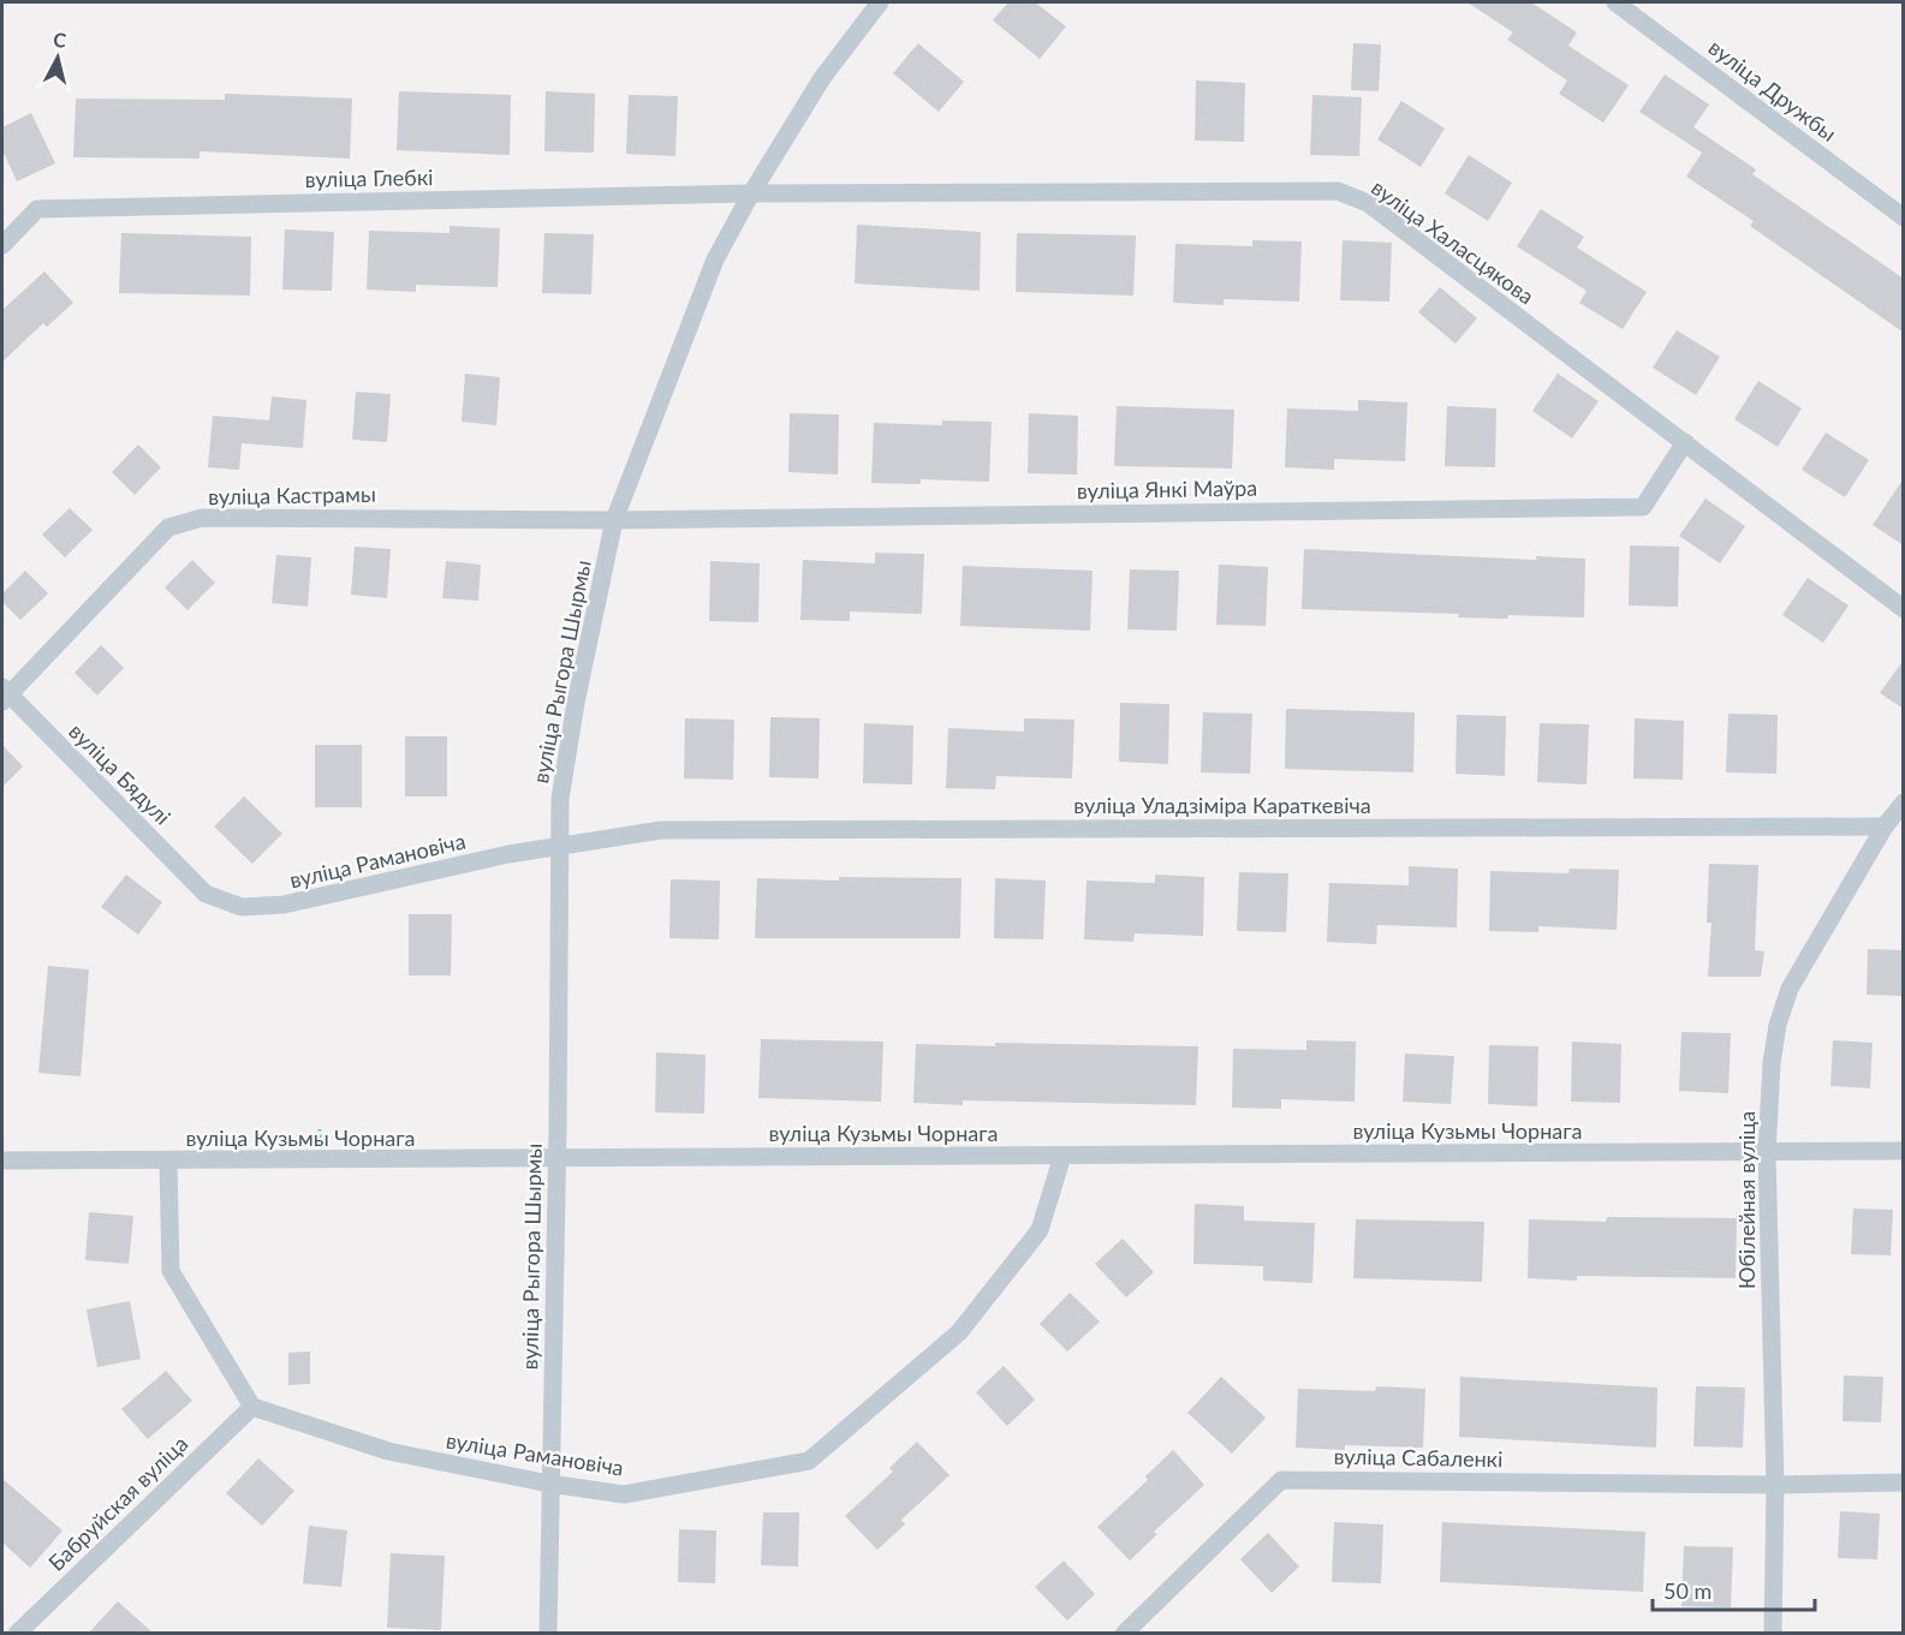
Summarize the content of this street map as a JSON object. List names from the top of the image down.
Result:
{
  "streets": {
    "street": [
      "вуліца Дружбы",
      "вуліца Глебкі",
      "вуліца Халасцякова",
      "вуліца Янкі Маўра",
      "вуліца Кастрамы",
      "вуліца Рыгора Шырмы",
      "вуліца Бядулі",
      "вуліца Уладзіміра Караткевіча",
      "вуліца Рамановіча",
      "вуліца Кузьмы Чорнага",
      "Юбілейная вуліца",
      "вуліца Сабаленкі",
      "Бабруйская вуліца"
    ]
  },
  "crossings": [
    ["вуліца Глебкі", "вуліца Халасцякова"],
    ["вуліца Глебкі", "вуліца Рыгора Шырмы"],
    ["вуліца Халасцякова", "вуліца Янкі Маўра"],
    ["вуліца Халасцякова", "вуліца Рыгора Шырмы"],
    ["вуліца Янкі Маўра", "вуліца Кастрамы"],
    ["вуліца Янкі Маўра", "вуліца Рыгора Шырмы"],
    ["вуліца Кастрамы", "вуліца Рыгора Шырмы"],
    ["вуліца Кастрамы", "вуліца Бядулі"],
    ["вуліца Рыгора Шырмы", "вуліца Уладзіміра Караткевіча"],
    ["вуліца Рыгора Шырмы", "вуліца Рамановіча"],
    ["вуліца Рыгора Шырмы", "вуліца Кузьмы Чорнага"],
    ["вуліца Бядулі", "вуліца Рамановіча"],
    ["вуліца Уладзіміра Караткевіча", "вуліца Рамановіча"],
    ["вуліца Уладзіміра Караткевіча", "Юбілейная вуліца"],
    ["вуліца Рамановіча", "вуліца Кузьмы Чорнага"],
    ["вуліца Рамановіча", "Бабруйская вуліца"],
    ["вуліца Кузьмы Чорнага", "Юбілейная вуліца"],
    ["Юбілейная вуліца", "вуліца Сабаленкі"]
  ],
  "scale_bar": "50 m",
  "north": "top"
}
